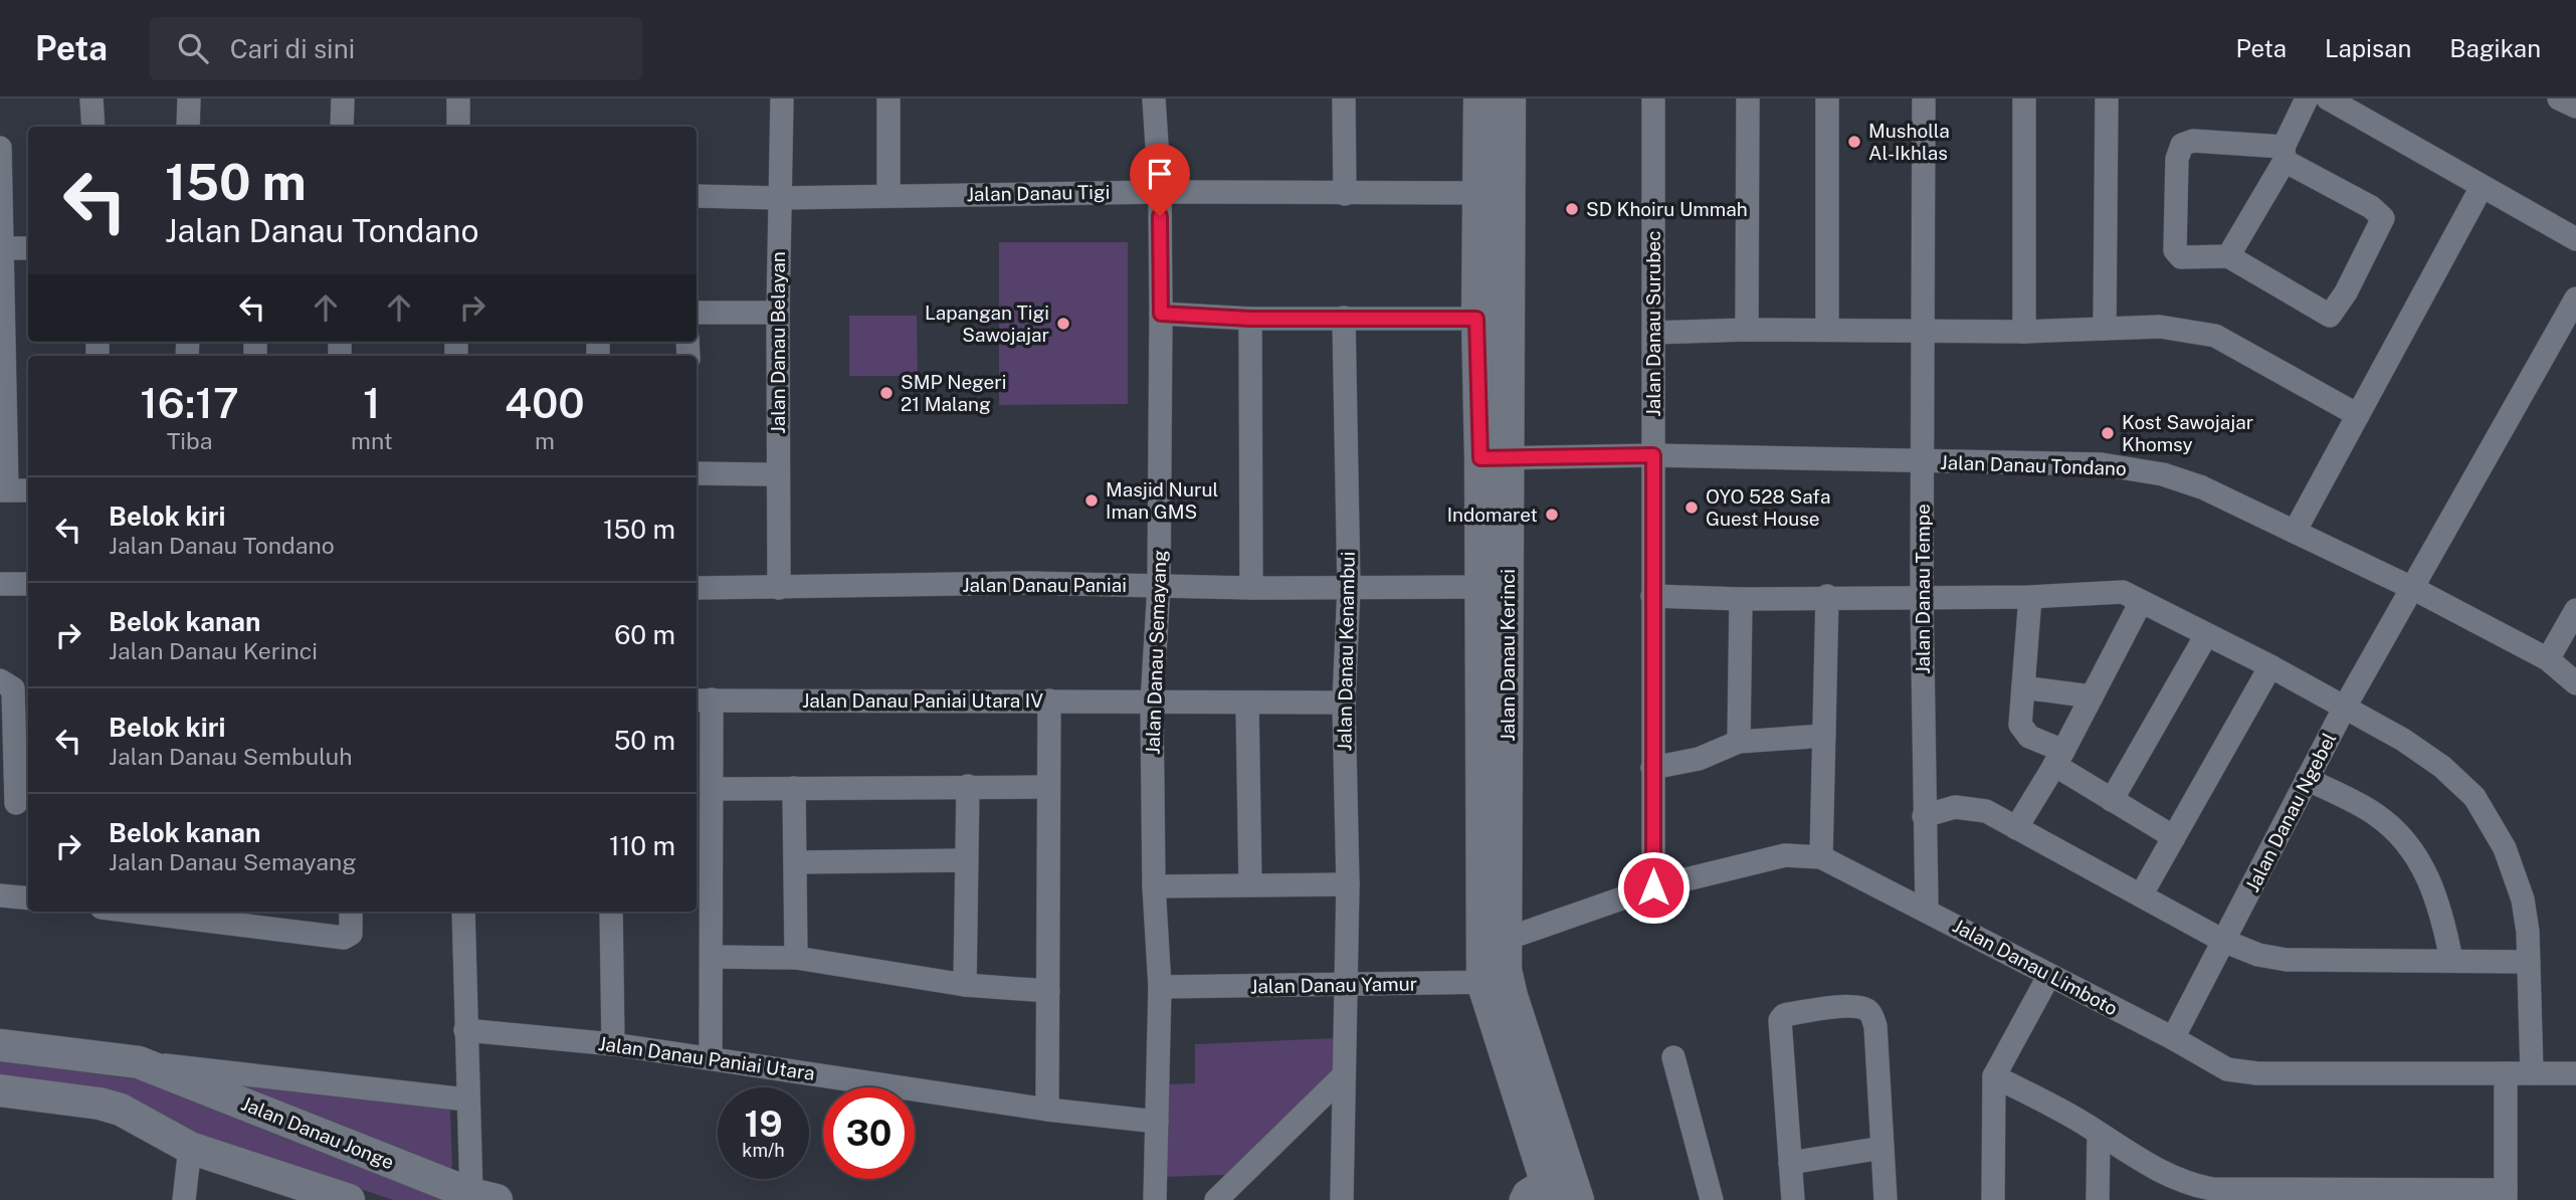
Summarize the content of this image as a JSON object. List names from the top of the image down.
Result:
{
  "streets": {
    "street": [
      "Jalan Danau Tigi",
      "Jalan Danau Surubec",
      "Jalan Danau Belayan",
      "Jalan Danau Tondano",
      "Jalan Danau Paniai",
      "Jalan Danau Tempe",
      "Jalan Danau Kenambui",
      "Jalan Danau Semayang",
      "Jalan Danau Kerinci",
      "Jalan Danau Paniai Utara IV",
      "Jalan Danau Ngebel",
      "Jalan Danau Limboto",
      "Jalan Danau Yamur",
      "Jalan Danau Paniai Utara",
      "Jalan Danau Jonge"
    ]
  },
  "crossings": [
    ["Jalan Danau Tigi", "Jalan Danau Belayan"],
    ["Jalan Danau Tigi", "Jalan Danau Semayang"],
    ["Jalan Danau Tigi", "Jalan Danau Kerinci"],
    ["Jalan Danau Surubec", "Jalan Danau Tondano"],
    ["Jalan Danau Surubec", "Jalan Danau Limboto"],
    ["Jalan Danau Belayan", "Jalan Danau Paniai"],
    ["Jalan Danau Tondano", "Jalan Danau Tempe"],
    ["Jalan Danau Tondano", "Jalan Danau Kerinci"],
    ["Jalan Danau Tondano", "Jalan Danau Ngebel"],
    ["Jalan Danau Paniai", "Jalan Danau Kenambui"],
    ["Jalan Danau Paniai", "Jalan Danau Semayang"],
    ["Jalan Danau Paniai", "Jalan Danau Kerinci"],
    ["Jalan Danau Tempe", "Jalan Danau Limboto"],
    ["Jalan Danau Kenambui", "Jalan Danau Paniai Utara IV"],
    ["Jalan Danau Kenambui", "Jalan Danau Yamur"],
    ["Jalan Danau Semayang", "Jalan Danau Paniai Utara IV"],
    ["Jalan Danau Semayang", "Jalan Danau Yamur"],
    ["Jalan Danau Semayang", "Jalan Danau Paniai Utara"],
    ["Jalan Danau Kerinci", "Jalan Danau Limboto"],
    ["Jalan Danau Kerinci", "Jalan Danau Yamur"],
    ["Jalan Danau Ngebel", "Jalan Danau Limboto"]
  ],
  "places": [
    "Musholla Al-Ikhlas",
    "SD Khoiru Ummah",
    "Lapangan Tigi Sawojajar",
    "SMP Negeri 21 Malang",
    "Kost Sawojajar Khomsy",
    "Masjid Nurul Iman GMS",
    "OYO 528 Safa Guest House",
    "Indomaret"
  ],
  "page": {
    "header": "Peta",
    "search": "Cari di sini",
    "nav": ["Peta", "Lapisan", "Bagikan"],
    "turn": ["150 m", "Jalan Danau Tondano"],
    "eta": [
      "16:17",
      "Tiba",
      "1",
      "mnt",
      "400",
      "m"
    ],
    "list": [
      {
        "name": "Belok kiri",
        "note": "Jalan Danau Tondano",
        "value": "150 m"
      },
      {
        "name": "Belok kanan",
        "note": "Jalan Danau Kerinci",
        "value": "60 m"
      },
      {
        "name": "Belok kiri",
        "note": "Jalan Danau Sembuluh",
        "value": "50 m"
      },
      {
        "name": "Belok kanan",
        "note": "Jalan Danau Semayang",
        "value": "110 m"
      }
    ],
    "speed": "19 km/h",
    "limit": "30"
  }
}
